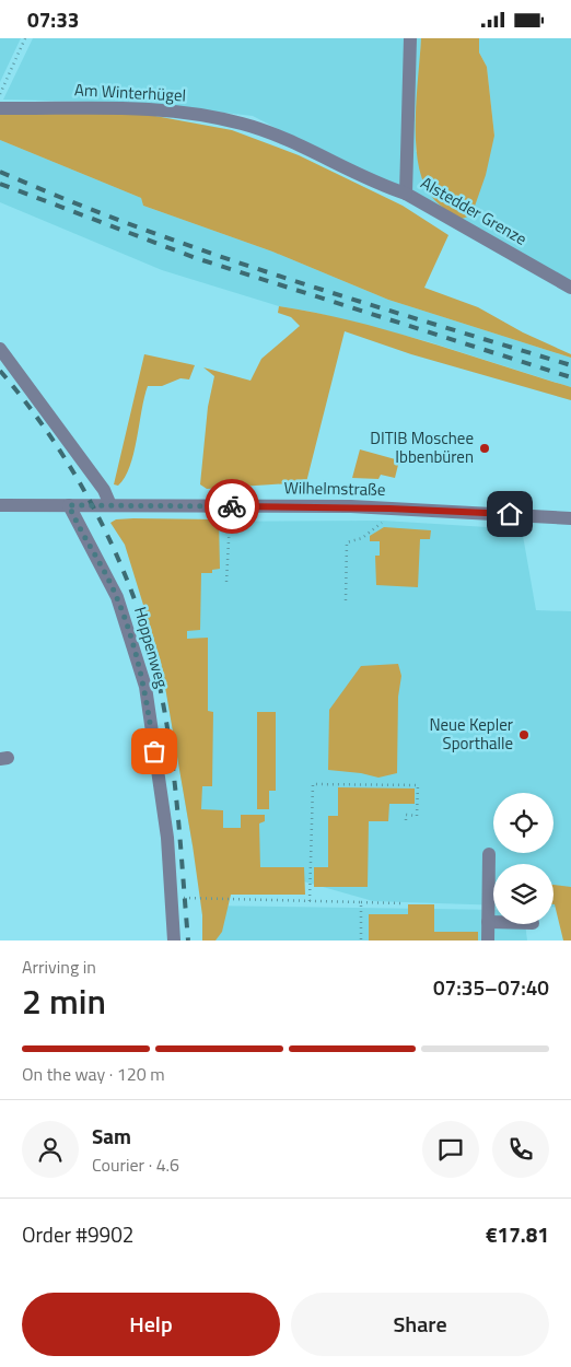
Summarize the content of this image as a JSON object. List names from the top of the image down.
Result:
{
  "streets": {
    "street": [
      "Am Winterhügel",
      "Alstedder Grenze",
      "Wilhelmstraße",
      "Hoppenweg"
    ]
  },
  "crossings": [
    ["Am Winterhügel", "Alstedder Grenze"],
    ["Wilhelmstraße", "Hoppenweg"]
  ],
  "places": ["DITIB Moschee Ibbenbüren", "Neue Kepler Sporthalle"],
  "page": {
    "status": "07:33",
    "heading": ["2 min", "Arriving in", "07:35–07:40"],
    "panel": [
      "Sam",
      "Courier · 4.6",
      "Order #9902",
      "€17.81"
    ],
    "bar": "On the way · 120 m",
    "buttons": ["Help", "Share"]
  }
}
